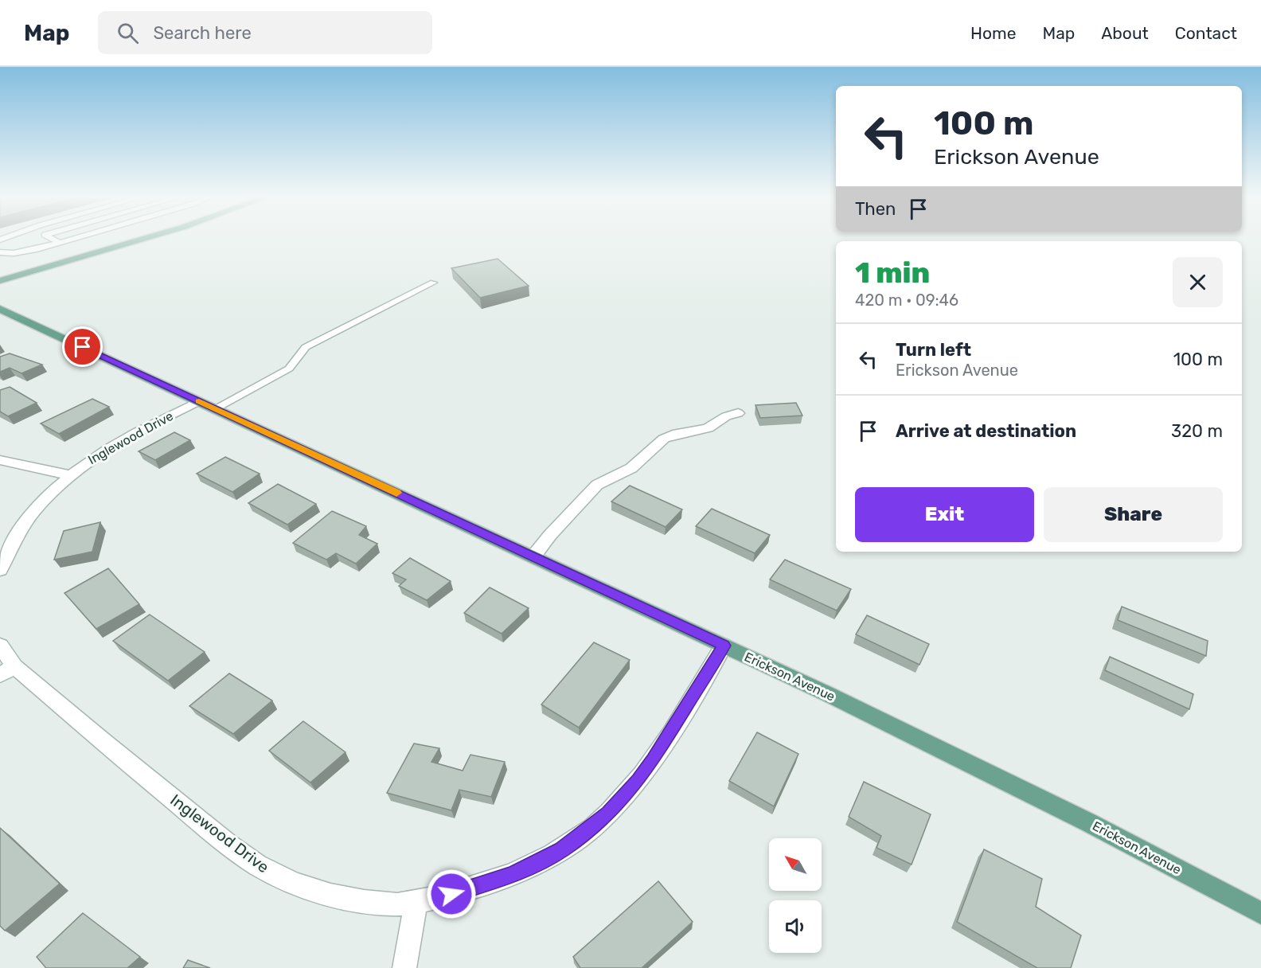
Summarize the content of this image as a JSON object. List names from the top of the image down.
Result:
{
  "streets": {
    "main road": ["Erickson Avenue"],
    "street": ["Inglewood Drive"]
  },
  "crossings": [
    ["Inglewood Drive", "Erickson Avenue"]
  ],
  "north": "top left",
  "page": {
    "header": "Map",
    "search": "Search here",
    "nav": [
      "Home",
      "Map",
      "About",
      "Contact"
    ],
    "turn": ["100 m", "Erickson Avenue"],
    "then": "Then",
    "heading": ["1 min", "420 m · 09:46"],
    "list": [
      {
        "name": "Turn left",
        "note": "Erickson Avenue",
        "value": "100 m"
      },
      {
        "name": "Arrive at destination",
        "value": "320 m"
      }
    ],
    "buttons": ["Exit", "Share"]
  }
}
